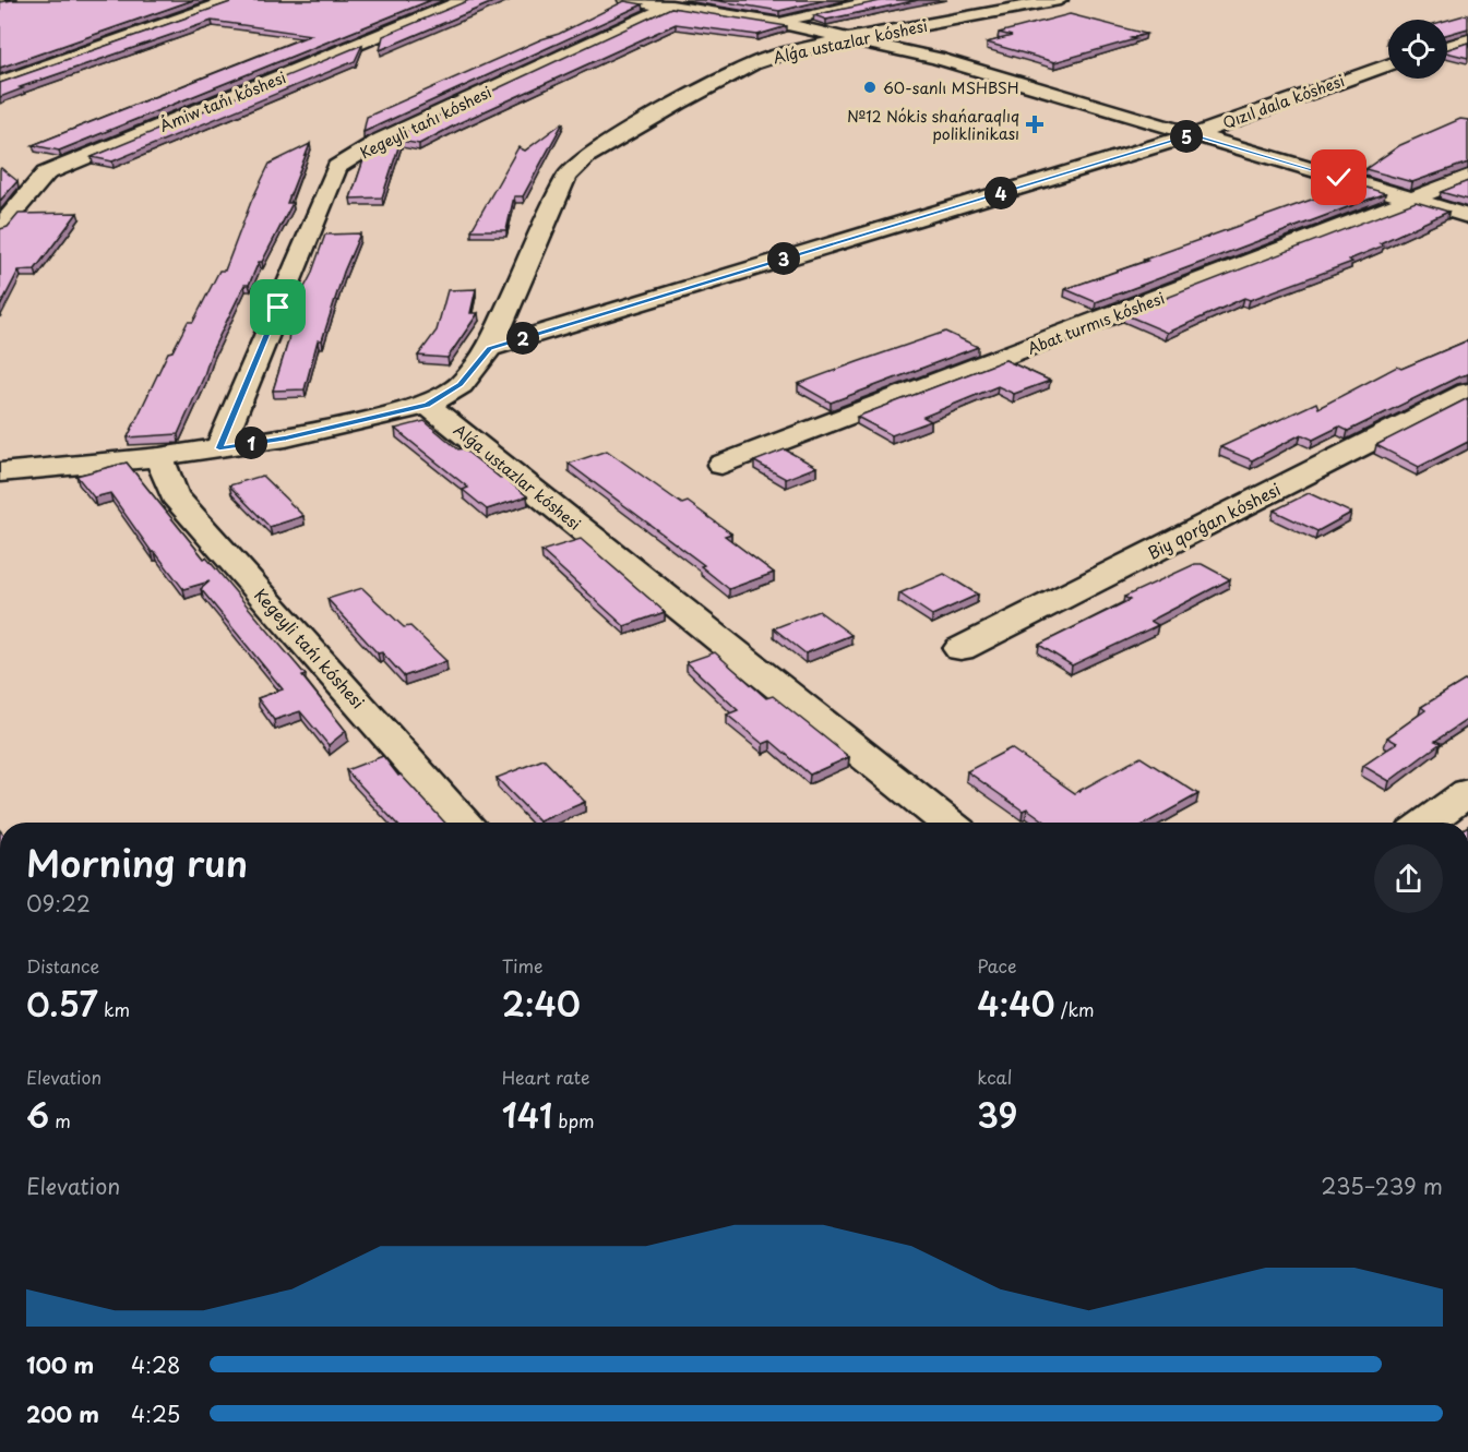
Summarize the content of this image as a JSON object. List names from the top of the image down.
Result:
{
  "streets": {
    "street": [
      "Alǵa ustazlar kóshesi",
      "Ámiw tańı kóshesi",
      "Qızıl dala kóshesi",
      "Kegeyli tańı kóshesi",
      "Abat turmıs kóshesi",
      "Biy qorǵan kóshesi"
    ]
  },
  "crossings": [
    ["Alǵa ustazlar kóshesi", "Qızıl dala kóshesi"]
  ],
  "places": {
    "other": ["60-sanlı MSHBSH"],
    "health": ["№12 Nókis shańaraqlıq poliklinikası"]
  },
  "page": {
    "pins": [
      "5",
      "4",
      "3",
      "2",
      "1"
    ],
    "heading": ["Morning run", "09:22"],
    "stats": [
      ["Distance", "0.57 km"],
      ["Time", "2:40"],
      ["Pace", "4:40 /km"],
      ["Elevation", "6 m"],
      ["Heart rate", "141 bpm"],
      ["kcal", "39"]
    ],
    "chart": ["Elevation", "235–239 m"],
    "list": [
      {
        "name": "100 m",
        "note": "4:28"
      },
      {
        "name": "200 m",
        "note": "4:25"
      }
    ]
  }
}
